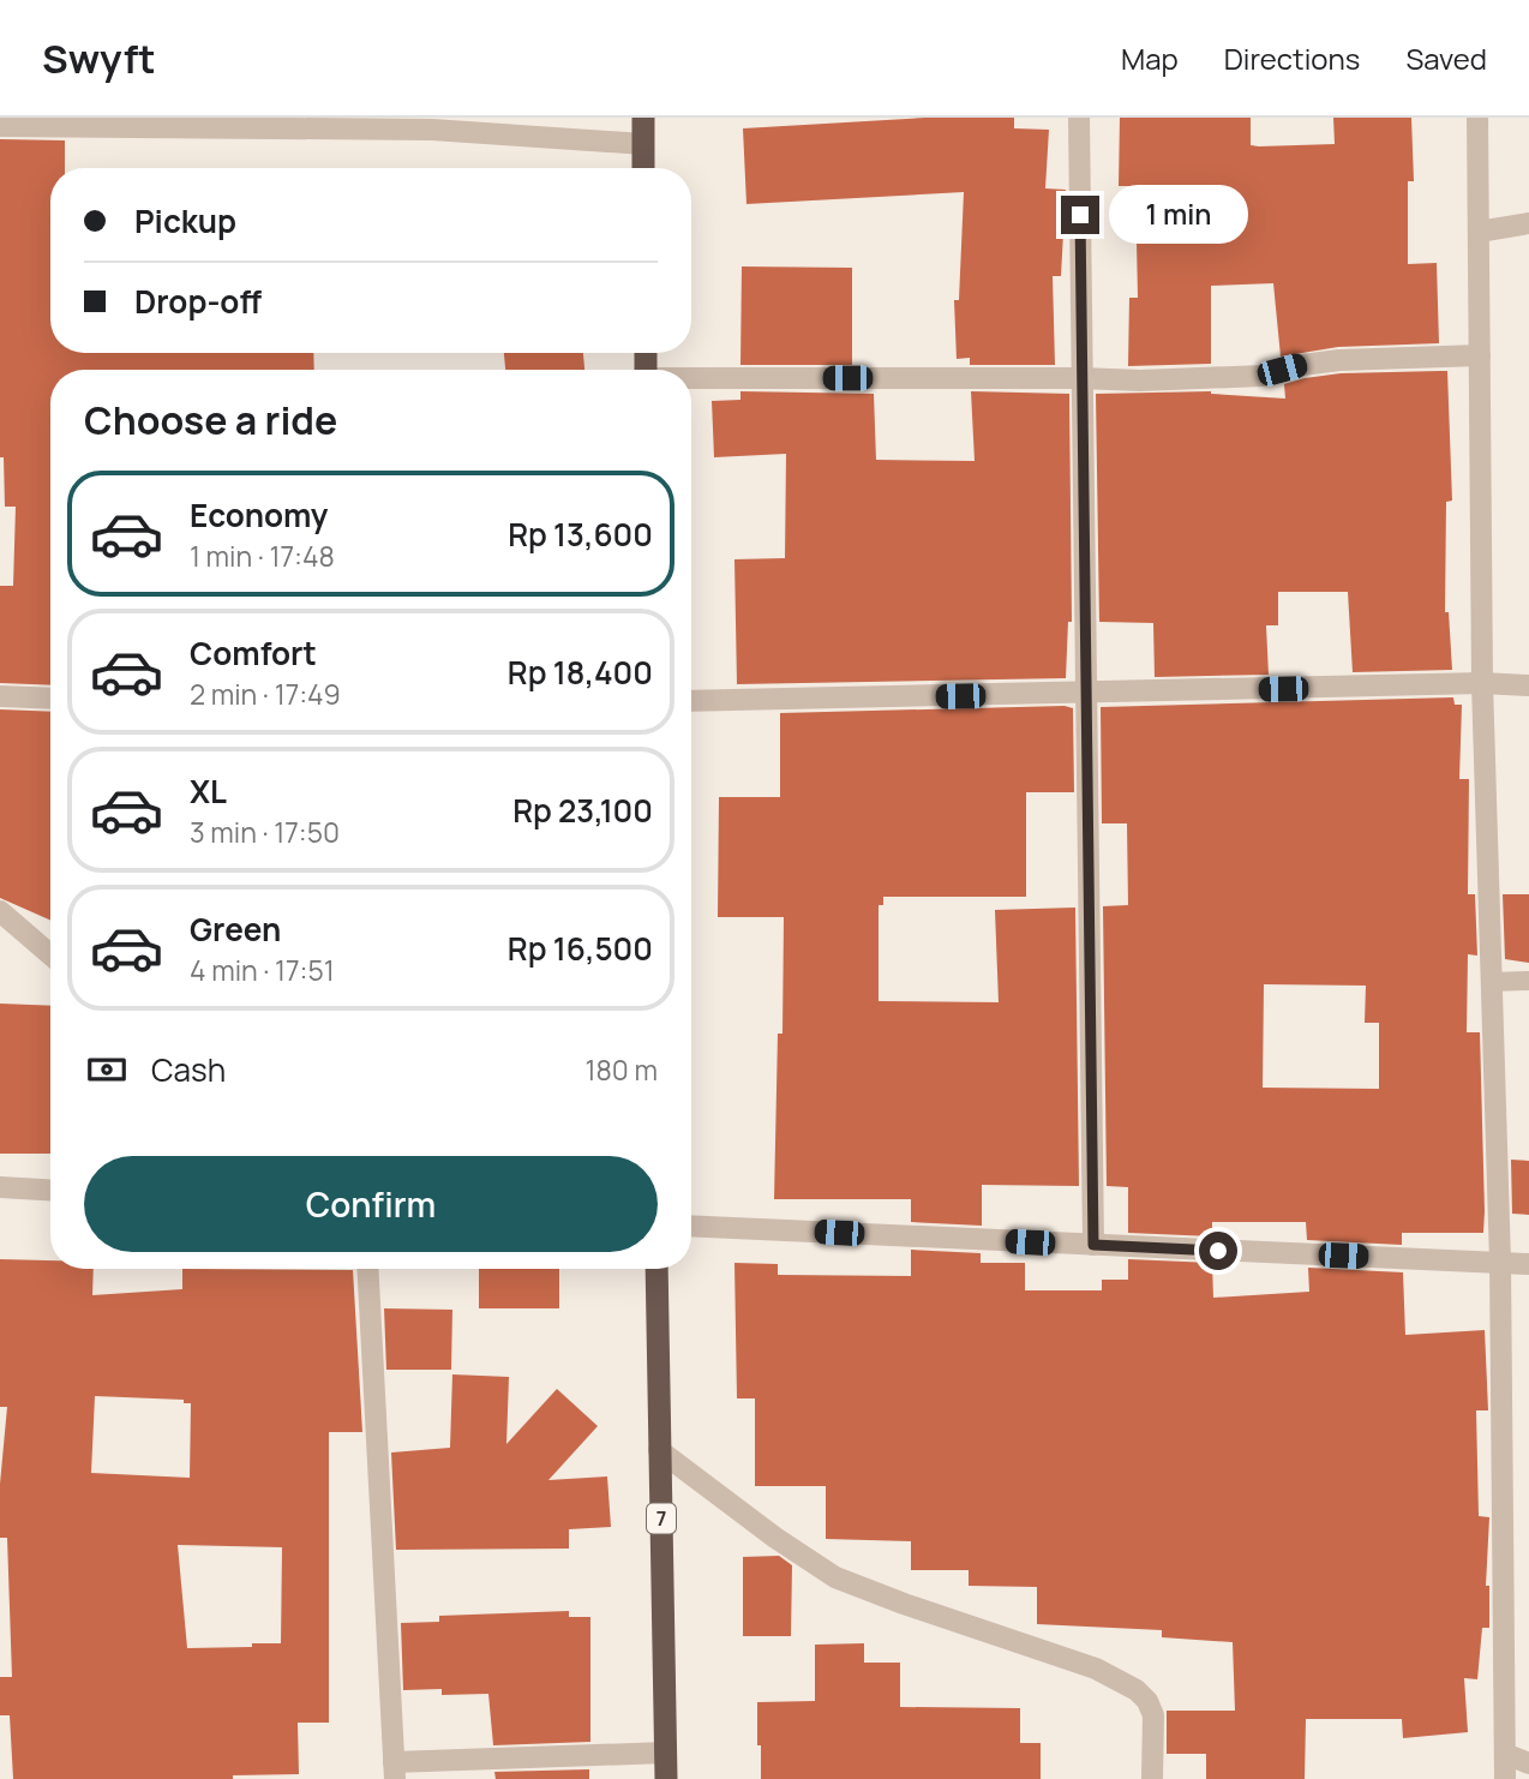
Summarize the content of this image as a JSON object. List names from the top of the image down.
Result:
{
  "streets": {
    "highway": ["7"]
  },
  "page": {
    "header": "Swyft",
    "nav": ["Map", "Directions", "Saved"],
    "banner": ["Pickup", "Drop-off"],
    "bubble": "1 min",
    "heading": "Choose a ride",
    "list": [
      {
        "name": "Economy",
        "note": "1 min · 17:48",
        "value": "Rp 13,600"
      },
      {
        "name": "Comfort",
        "note": "2 min · 17:49",
        "value": "Rp 18,400"
      },
      {
        "name": "XL",
        "note": "3 min · 17:50",
        "value": "Rp 23,100"
      },
      {
        "name": "Green",
        "note": "4 min · 17:51",
        "value": "Rp 16,500"
      }
    ],
    "pay": ["Cash", "180 m"],
    "buttons": "Confirm"
  }
}
